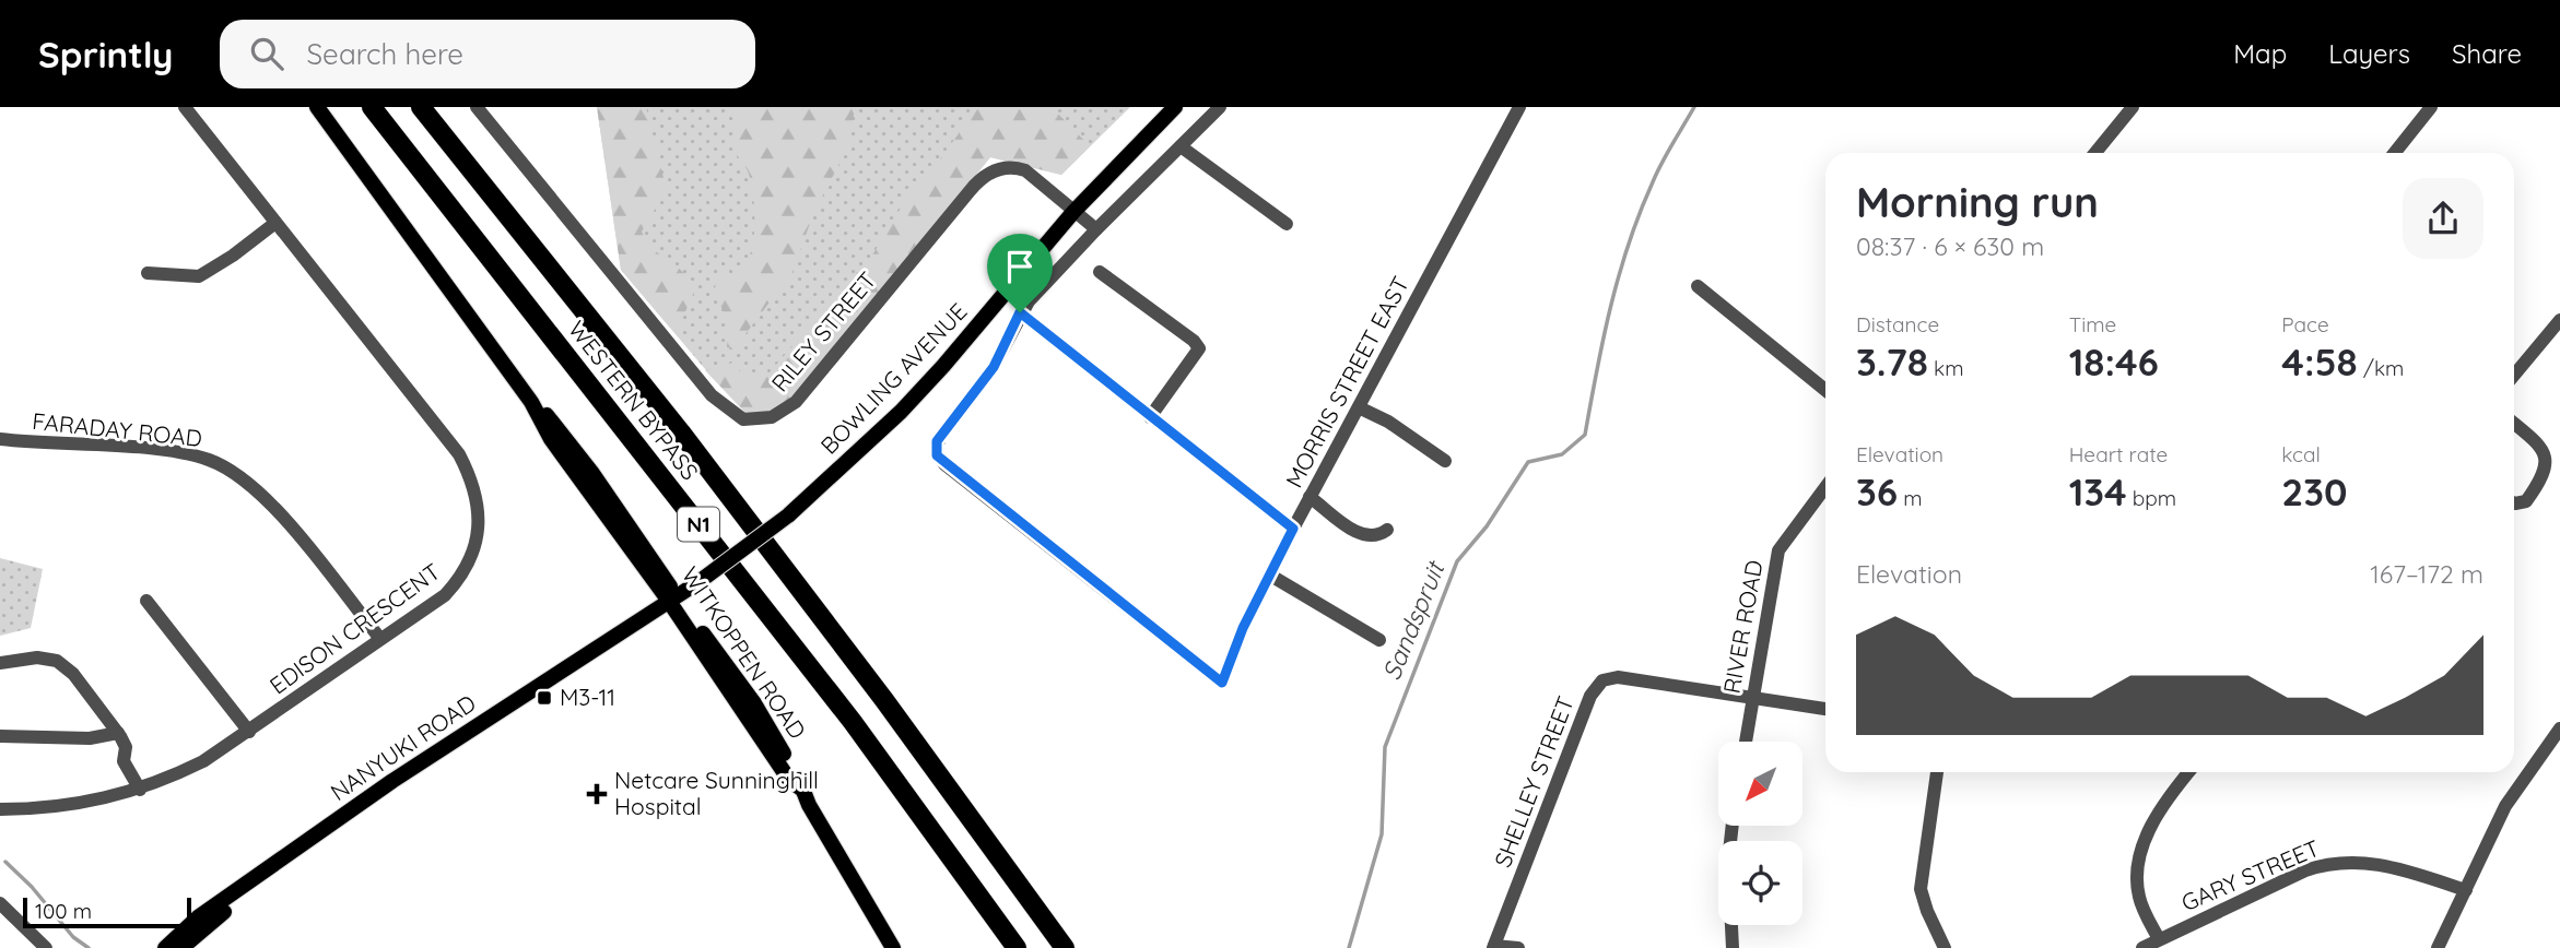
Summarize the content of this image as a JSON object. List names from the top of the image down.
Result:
{
  "streets": {
    "highway": ["WESTERN BYPASS", "N1"],
    "main road": ["BOWLING AVENUE", "WITKOPPEN ROAD", "NANYUKI ROAD"],
    "street": [
      "RILEY STREET",
      "MORRIS STREET EAST",
      "FARADAY ROAD",
      "RIVER ROAD",
      "EDISON CRESCENT",
      "SHELLEY STREET",
      "GARY STREET"
    ]
  },
  "crossings": [
    ["RILEY STREET", "BOWLING AVENUE"],
    ["BOWLING AVENUE", "WITKOPPEN ROAD"],
    ["BOWLING AVENUE", "NANYUKI ROAD"],
    ["FARADAY ROAD", "EDISON CRESCENT"],
    ["RIVER ROAD", "SHELLEY STREET"],
    ["WITKOPPEN ROAD", "NANYUKI ROAD"]
  ],
  "water": ["Sandspruit"],
  "places": {
    "transit": ["M3-11"],
    "health": ["Netcare Sunninghill Hospital"]
  },
  "scale_bar": "100 m",
  "north": "bottom left",
  "page": {
    "header": "Sprintly",
    "search": "Search here",
    "nav": ["Map", "Layers", "Share"],
    "heading": ["Morning run", "08:37 · 6 × 630 m"],
    "stats": [
      ["Distance", "3.78 km"],
      ["Time", "18:46"],
      ["Pace", "4:58 /km"],
      ["Elevation", "36 m"],
      ["Heart rate", "134 bpm"],
      ["kcal", "230"]
    ],
    "chart": ["Elevation", "167–172 m"],
    "scale": "100 m"
  }
}
